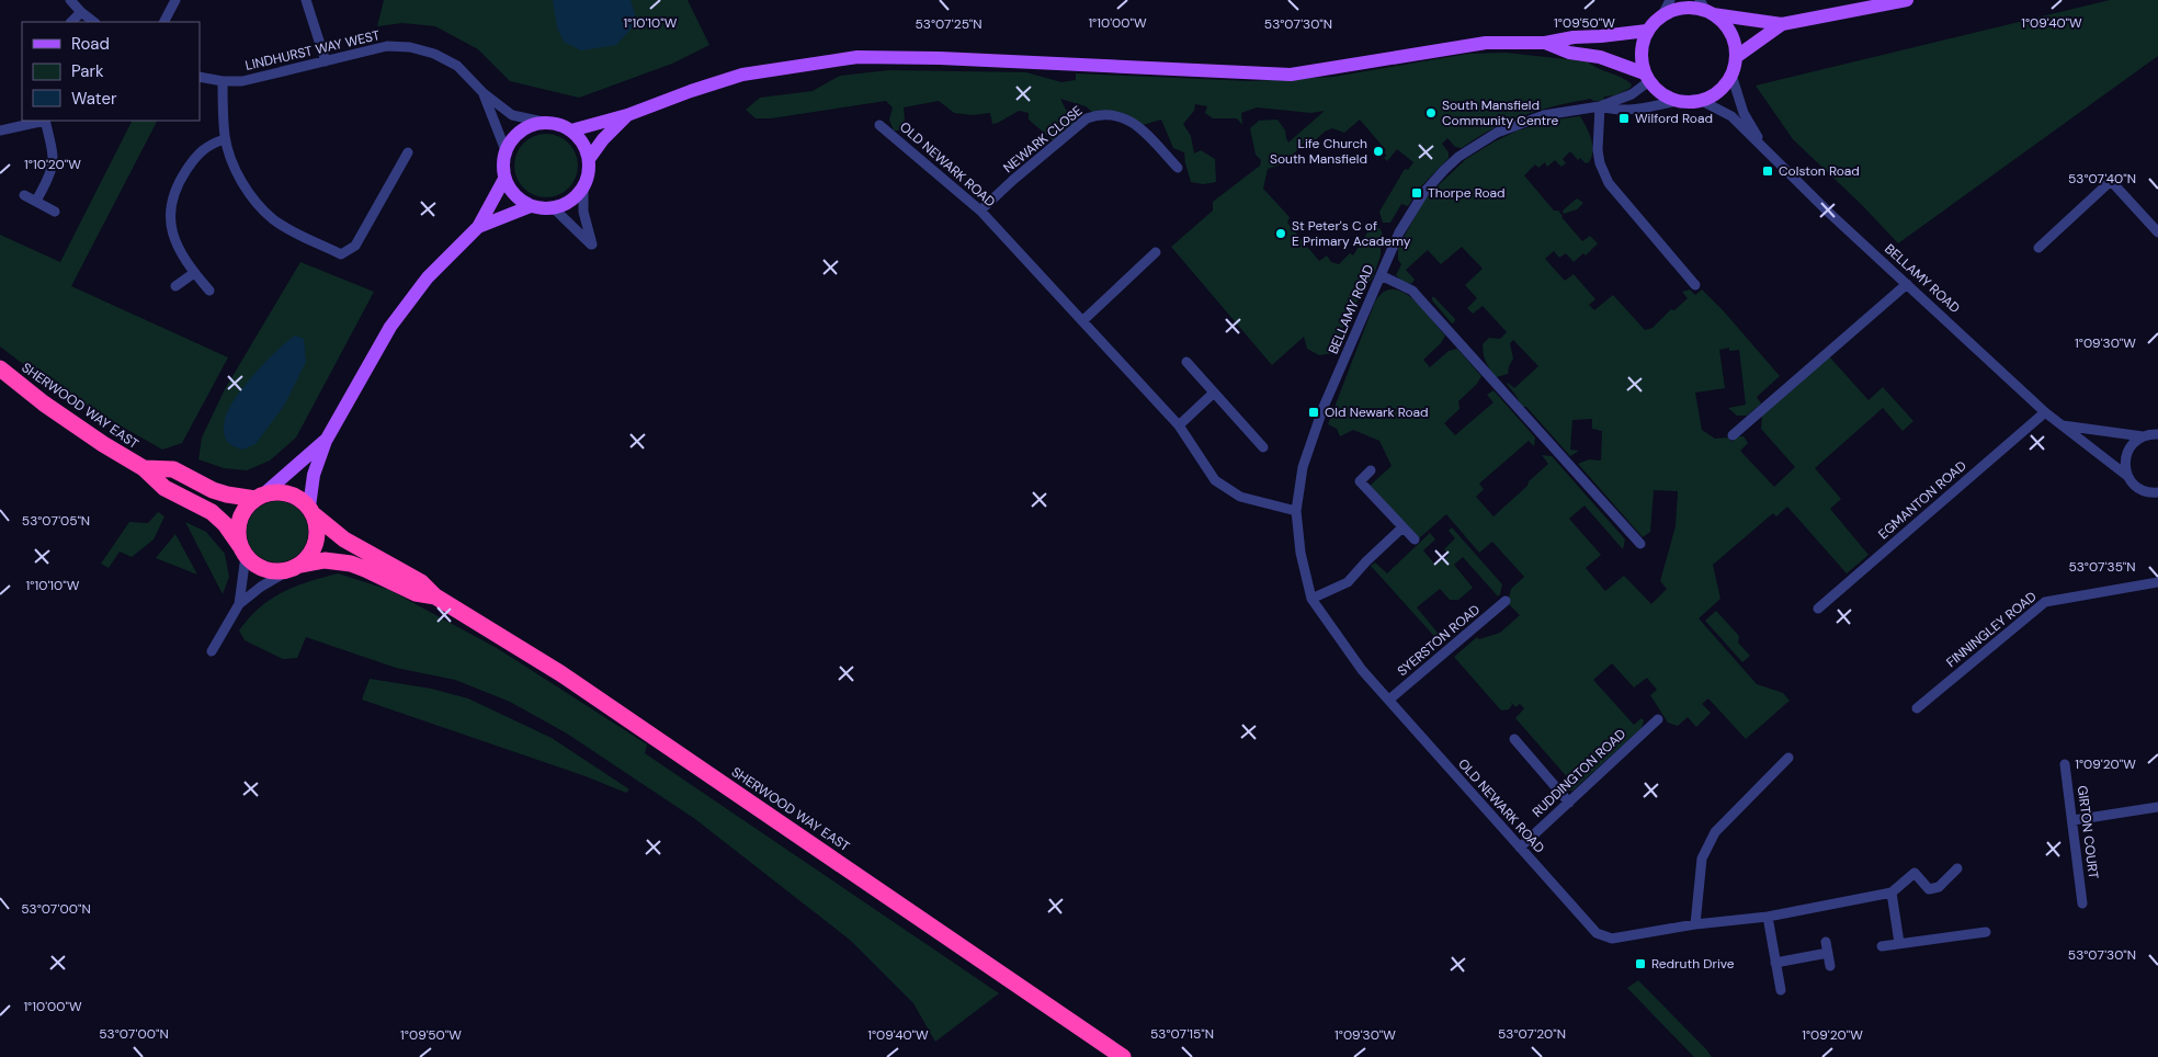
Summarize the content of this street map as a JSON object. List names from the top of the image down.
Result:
{
  "streets": {
    "highway": ["SHERWOOD WAY EAST"],
    "street": [
      "LINDHURST WAY WEST",
      "NEWARK CLOSE",
      "OLD NEWARK ROAD",
      "BELLAMY ROAD",
      "EGMANTON ROAD",
      "FINNINGLEY ROAD",
      "SYERSTON ROAD",
      "RUDDINGTON ROAD",
      "GIRTON COURT"
    ]
  },
  "crossings": [
    ["NEWARK CLOSE", "OLD NEWARK ROAD"],
    ["OLD NEWARK ROAD", "BELLAMY ROAD"],
    ["OLD NEWARK ROAD", "SYERSTON ROAD"],
    ["OLD NEWARK ROAD", "RUDDINGTON ROAD"],
    ["BELLAMY ROAD", "EGMANTON ROAD"]
  ],
  "places": {
    "other": ["South Mansfield Community Centre", "Life Church South Mansfield", "St Peter's C of E Primary Academy"],
    "transit": [
      "Wilford Road",
      "Colston Road",
      "Thorpe Road",
      "Old Newark Road",
      "Redruth Drive"
    ]
  },
  "legend": ["Road", "Park", "Water"],
  "coordinates": [
    "1°10'10\"W",
    "1°10'00\"W",
    "1°09'50\"W",
    "1°09'40\"W",
    "53°07'30\"N",
    "53°07'25\"N",
    "1°10'20\"W",
    "53°07'40\"N",
    "1°09'30\"W",
    "53°07'05\"N",
    "53°07'35\"N",
    "1°09'20\"W",
    "53°07'00\"N",
    "53°07'15\"N",
    "53°07'20\"N"
  ]
}
